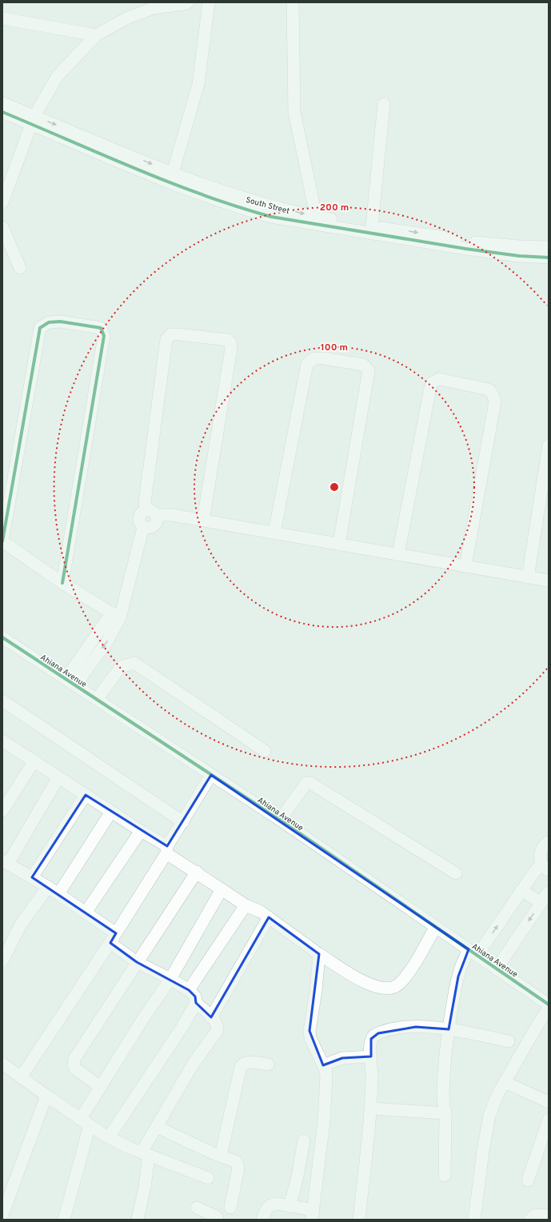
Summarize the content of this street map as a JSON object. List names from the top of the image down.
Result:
{
  "streets": {
    "street": ["South Street", "Ahiana Avenue"]
  },
  "rings": ["200 m", "100 m"]
}
